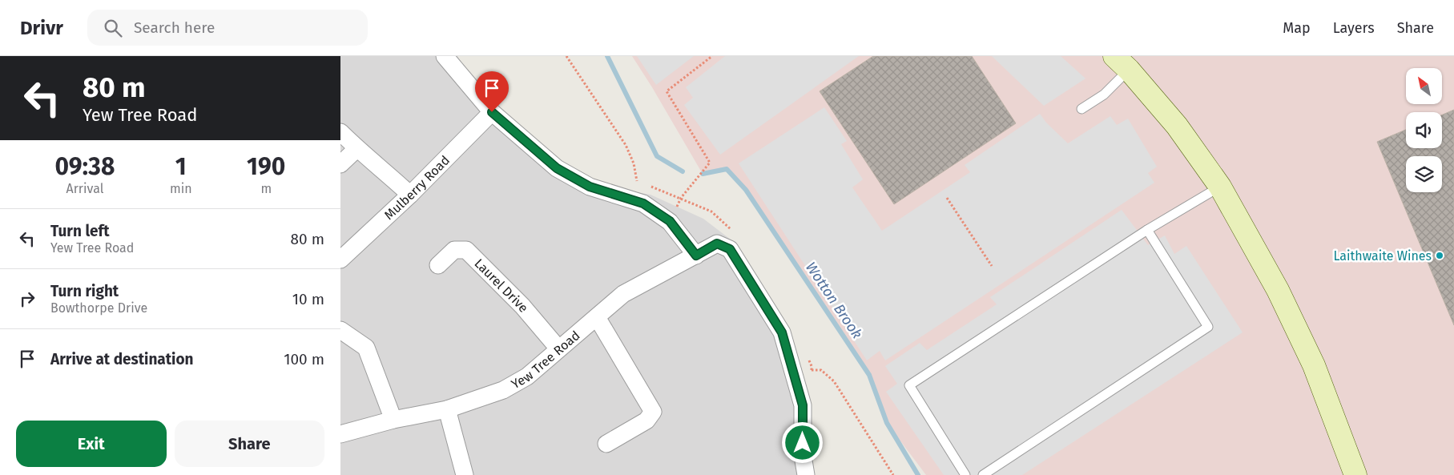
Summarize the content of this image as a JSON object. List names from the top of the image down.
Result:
{
  "streets": {
    "street": ["Mulberry Road", "Laurel Drive", "Yew Tree Road"]
  },
  "crossings": [
    ["Laurel Drive", "Yew Tree Road"]
  ],
  "water": ["Wotton Brook"],
  "places": ["Laithwaite Wines"],
  "north": "top left",
  "page": {
    "header": "Drivr",
    "search": "Search here",
    "nav": ["Map", "Layers", "Share"],
    "turn": ["80 m", "Yew Tree Road"],
    "eta": [
      "09:38",
      "Arrival",
      "1",
      "min",
      "190",
      "m"
    ],
    "list": [
      {
        "name": "Turn left",
        "note": "Yew Tree Road",
        "value": "80 m"
      },
      {
        "name": "Turn right",
        "note": "Bowthorpe Drive",
        "value": "10 m"
      },
      {
        "name": "Arrive at destination",
        "value": "100 m"
      }
    ],
    "buttons": ["Exit", "Share"]
  }
}
